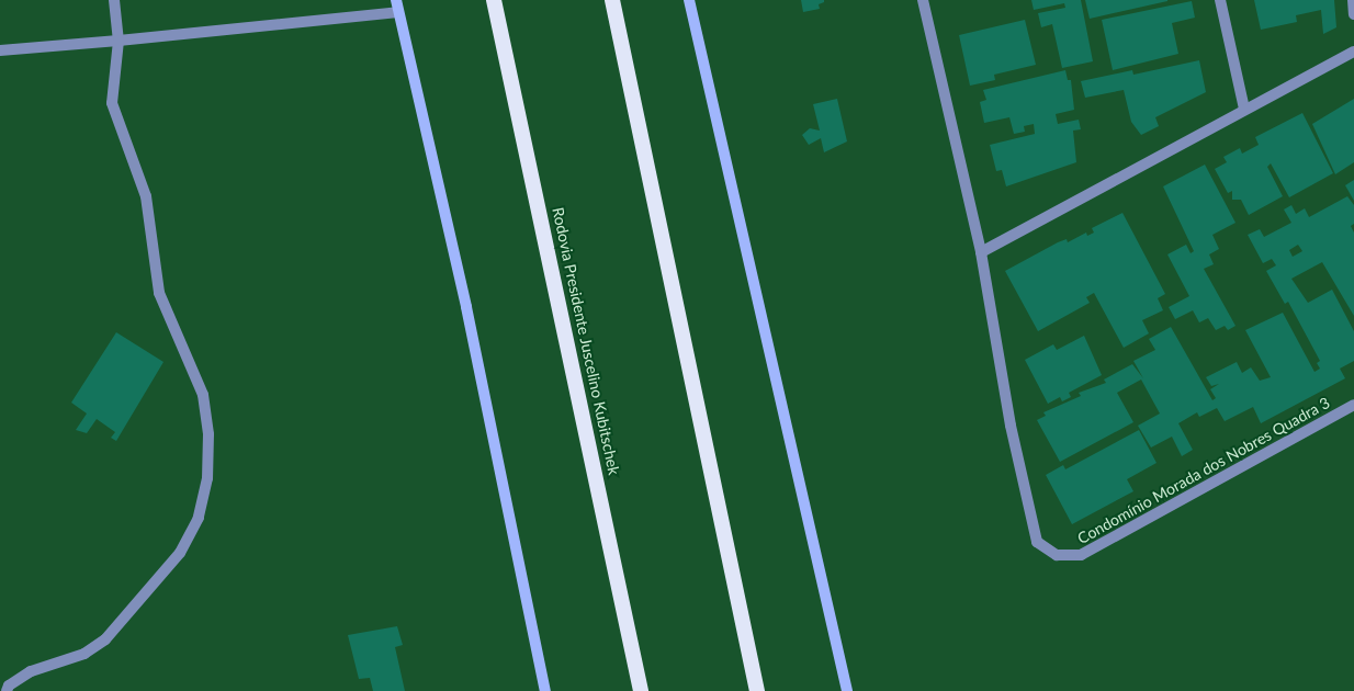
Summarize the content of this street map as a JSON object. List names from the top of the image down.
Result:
{
  "streets": {
    "highway": ["Rodovia Presidente Juscelino Kubitschek"],
    "street": ["Condomínio Morada dos Nobres Quadra 3"]
  }
}
